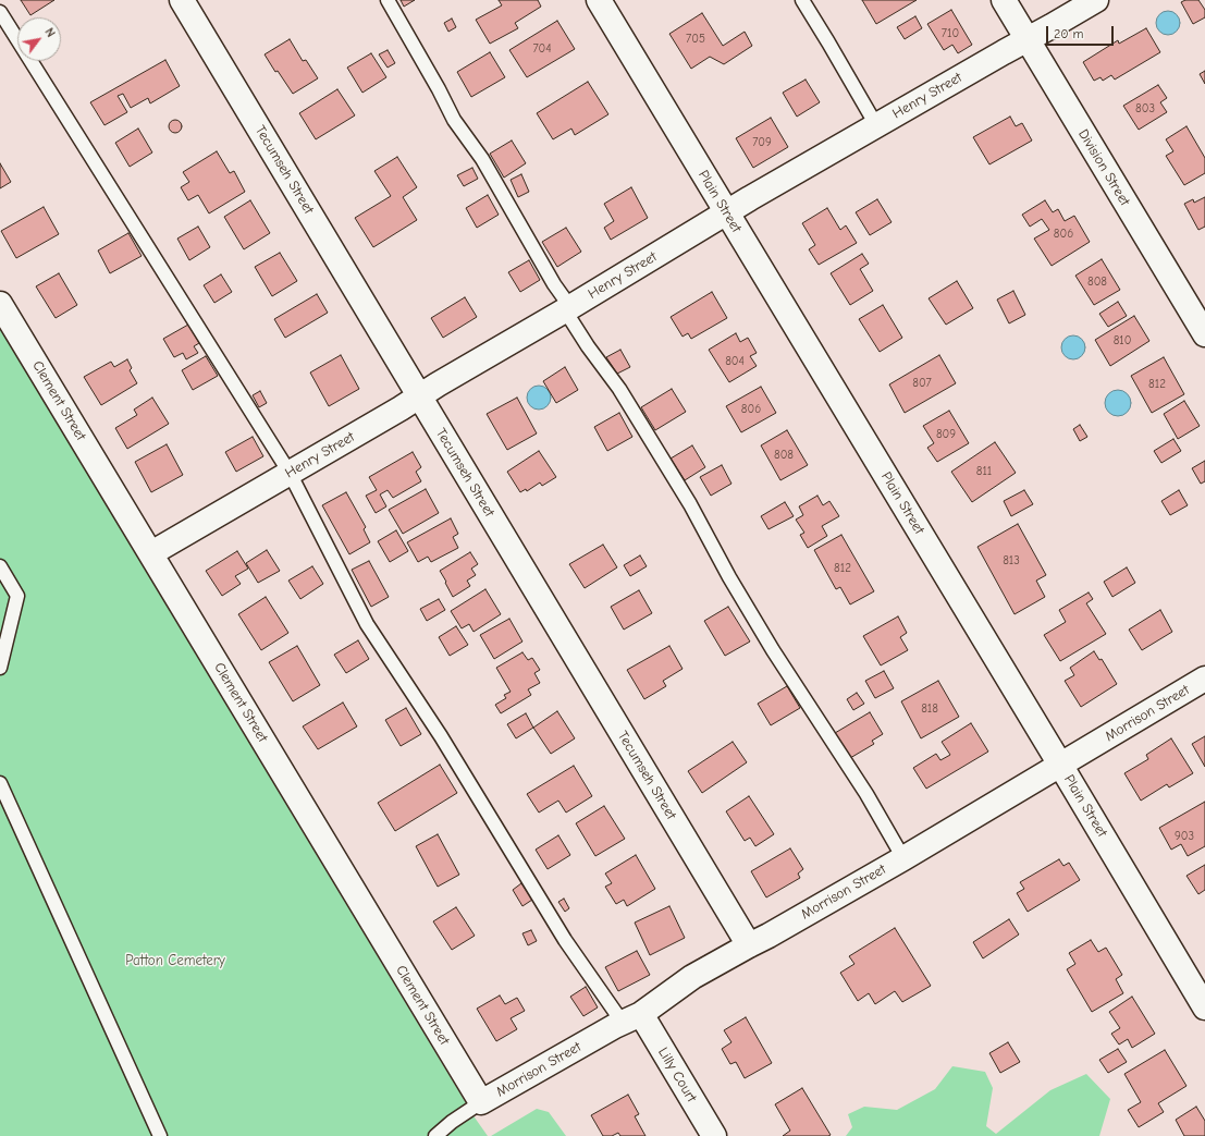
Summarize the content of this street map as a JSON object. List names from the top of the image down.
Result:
{
  "streets": {
    "street": [
      "Henry Street",
      "Division Street",
      "Tecumseh Street",
      "Plain Street",
      "Clement Street",
      "Morrison Street",
      "Lilly Court"
    ]
  },
  "crossings": [
    ["Henry Street", "Division Street"],
    ["Henry Street", "Tecumseh Street"],
    ["Henry Street", "Plain Street"],
    ["Henry Street", "Clement Street"],
    ["Tecumseh Street", "Morrison Street"],
    ["Plain Street", "Morrison Street"],
    ["Clement Street", "Morrison Street"],
    ["Morrison Street", "Lilly Court"]
  ],
  "parks": ["Patton Cemetery"],
  "house_numbers": [
    "710",
    "705",
    "704",
    "803",
    "709",
    "806",
    "808",
    "810",
    "804",
    "807",
    "812",
    "806",
    "809",
    "808",
    "811",
    "813",
    "812",
    "818",
    "903"
  ],
  "scale_bar": "20 m",
  "north": "top right"
}
